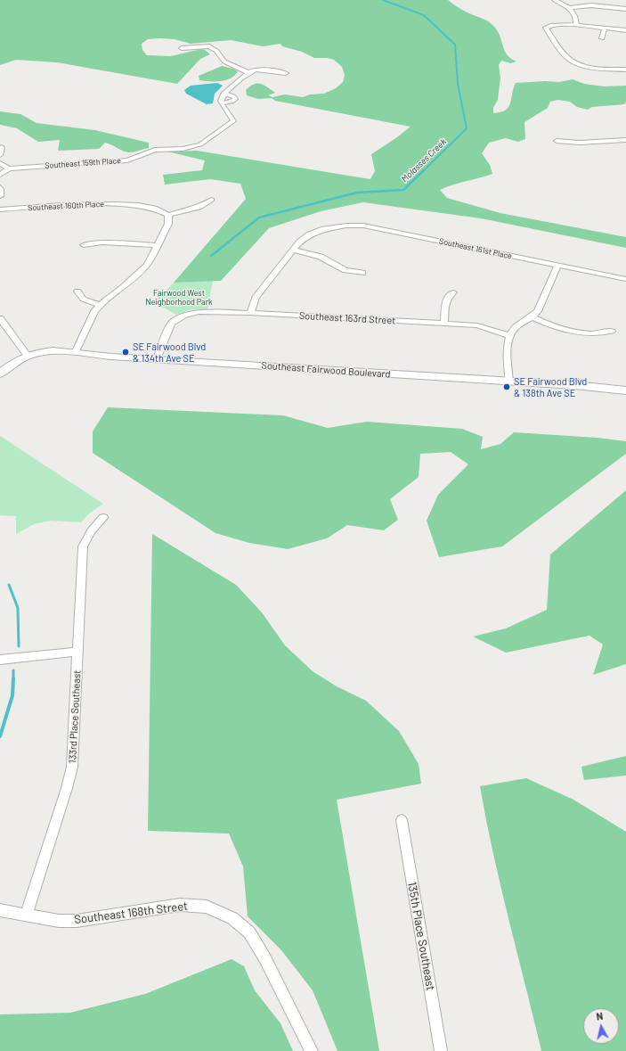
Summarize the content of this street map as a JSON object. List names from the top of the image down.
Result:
{
  "streets": {
    "street": [
      "Southeast 159th Place",
      "Southeast 160th Place",
      "Southeast 161st Place",
      "Southeast 163rd Street",
      "Southeast Fairwood Boulevard",
      "133rd Place Southeast",
      "Southeast 168th Street",
      "135th Place Southeast"
    ]
  },
  "crossings": [
    ["Southeast 161st Place", "Southeast 163rd Street"],
    ["Southeast 163rd Street", "Southeast Fairwood Boulevard"],
    ["133rd Place Southeast", "Southeast 168th Street"]
  ],
  "water": ["Molasses Creek"],
  "parks": ["Fairwood West Neighborhood Park"],
  "places": ["SE Fairwood Blvd & 134th Ave SE", "SE Fairwood Blvd & 138th Ave SE"],
  "north": "top"
}
